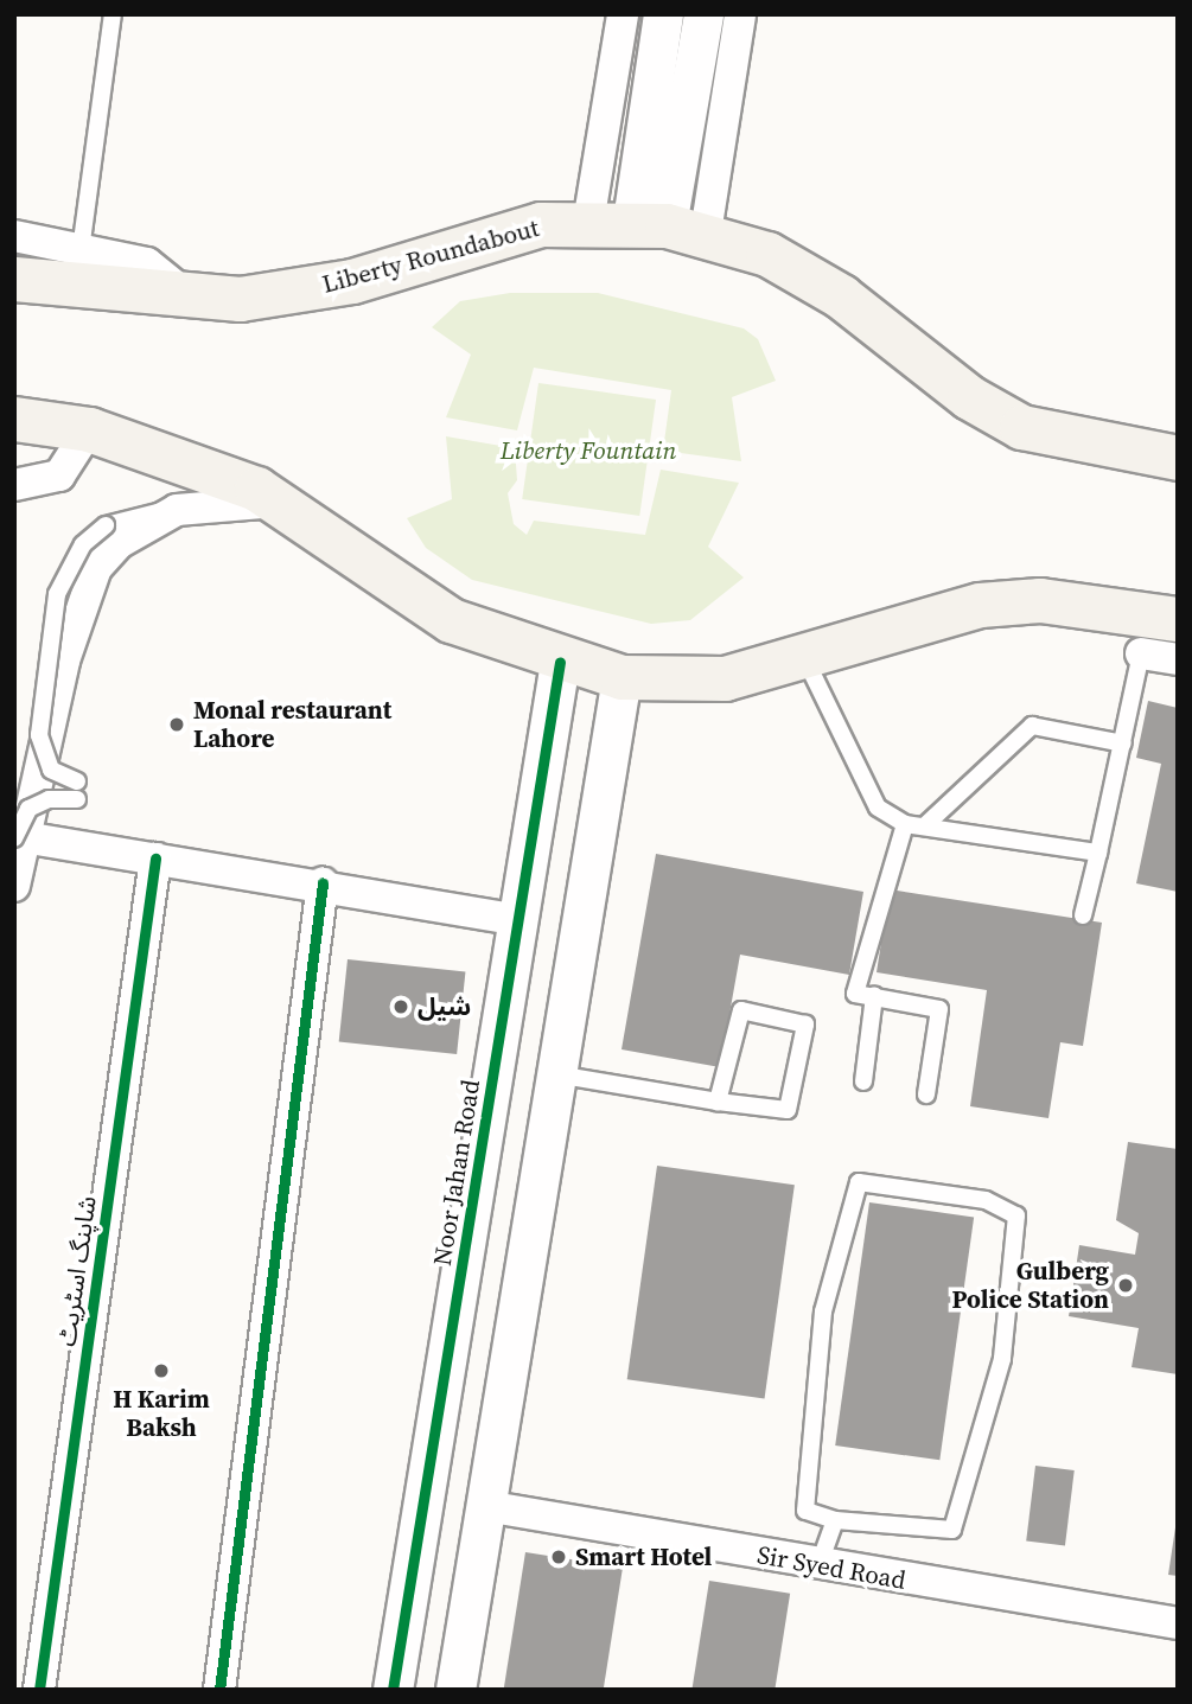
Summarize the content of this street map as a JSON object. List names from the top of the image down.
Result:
{
  "streets": {
    "main road": ["Liberty Roundabout"],
    "street": ["Noor Jahan Road", "شاپنگ اسٹریٹ", "Sir Syed Road"]
  },
  "parks": ["Liberty Fountain"],
  "places": [
    "Monal restaurant Lahore",
    "شیل",
    "Gulberg Police Station",
    "H Karim Baksh",
    "Smart Hotel"
  ]
}
